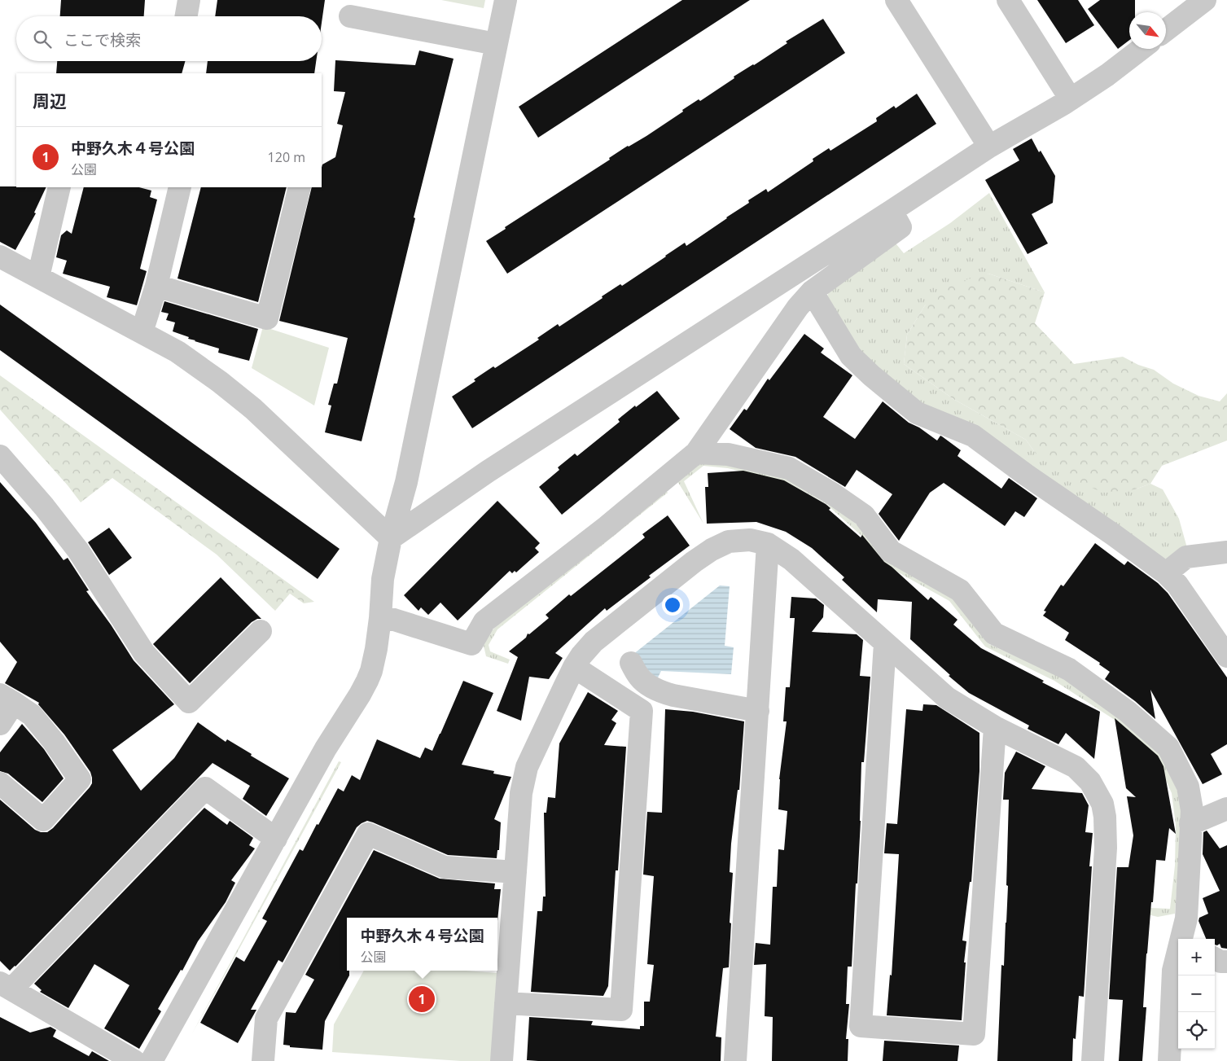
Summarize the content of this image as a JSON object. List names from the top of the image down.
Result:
{
  "north": "bottom right",
  "page": {
    "search": "ここで検索",
    "heading": "周辺",
    "list": [
      {
        "mark": "1",
        "name": "中野久木４号公園",
        "note": "公園",
        "value": "120 m"
      }
    ],
    "popup": ["中野久木４号公園", "公園"],
    "map_buttons": ["+", "−"],
    "pins": "1"
  }
}
